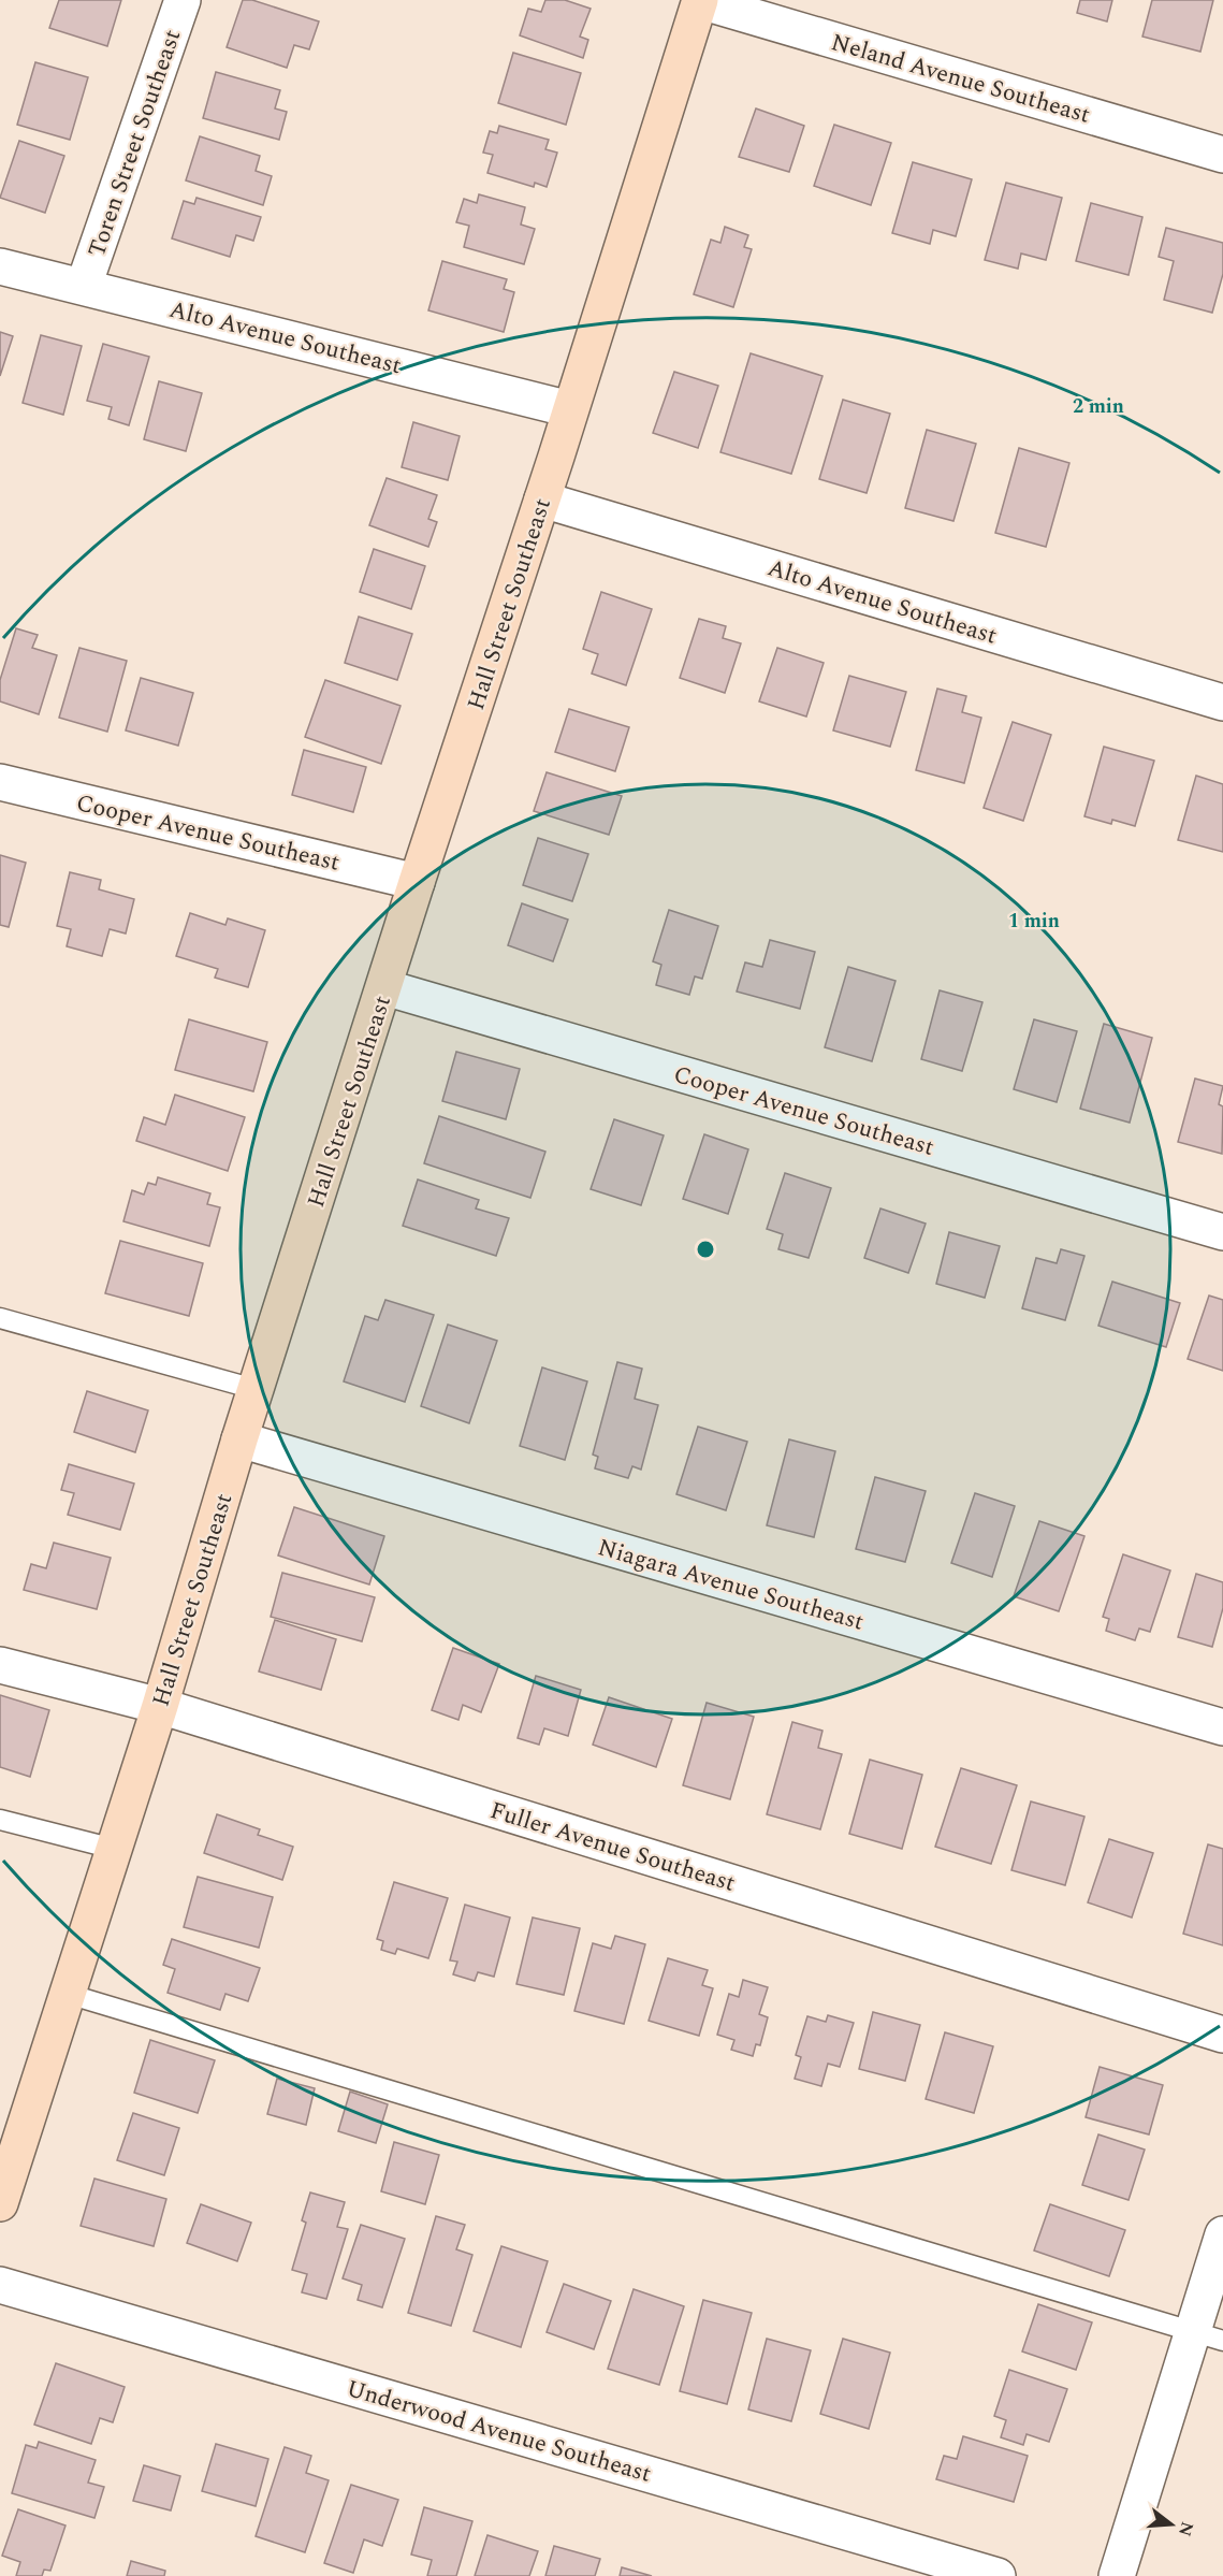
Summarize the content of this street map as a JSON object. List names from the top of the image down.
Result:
{
  "streets": {
    "main road": ["Hall Street Southeast"],
    "street": [
      "Neland Avenue Southeast",
      "Toren Street Southeast",
      "Alto Avenue Southeast",
      "Cooper Avenue Southeast",
      "Niagara Avenue Southeast",
      "Fuller Avenue Southeast",
      "Underwood Avenue Southeast"
    ]
  },
  "crossings": [
    ["Neland Avenue Southeast", "Hall Street Southeast"],
    ["Toren Street Southeast", "Alto Avenue Southeast"],
    ["Alto Avenue Southeast", "Hall Street Southeast"],
    ["Hall Street Southeast", "Cooper Avenue Southeast"],
    ["Hall Street Southeast", "Niagara Avenue Southeast"],
    ["Hall Street Southeast", "Fuller Avenue Southeast"]
  ],
  "north": "right",
  "rings": ["2 min", "1 min"]
}
